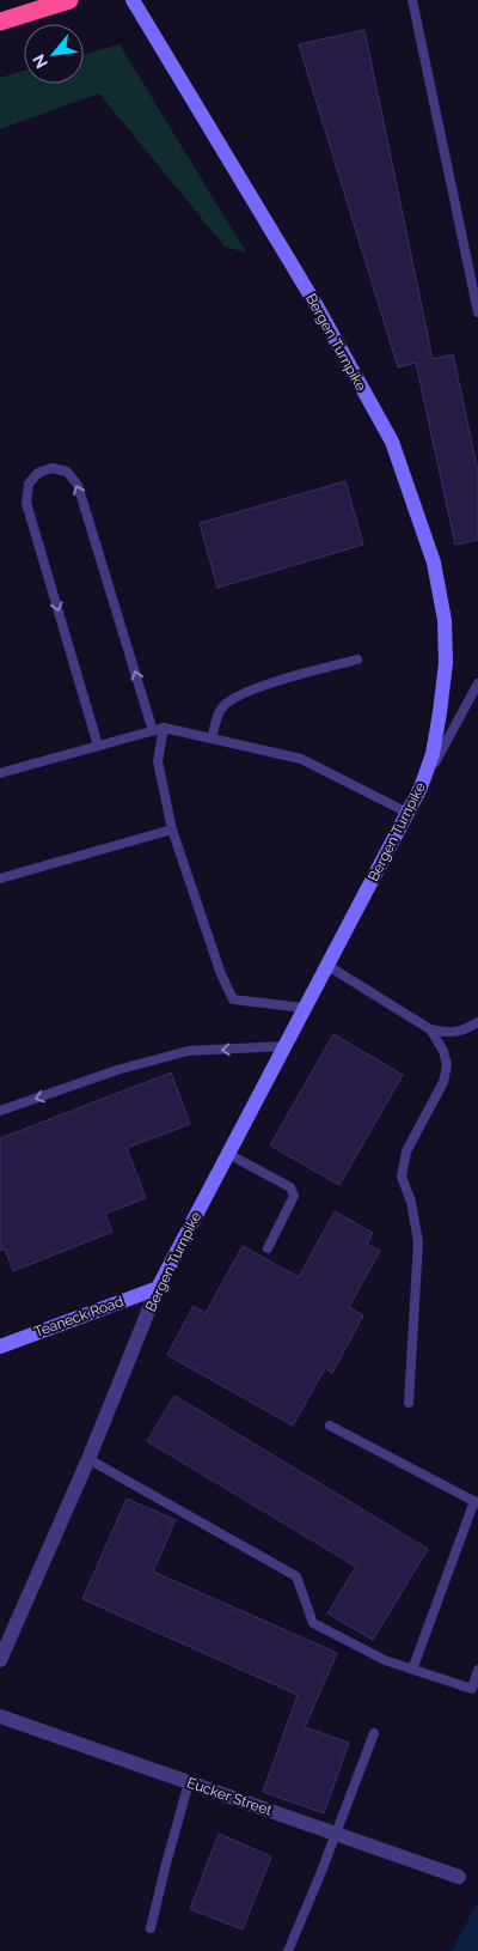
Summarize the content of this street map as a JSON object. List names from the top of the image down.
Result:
{
  "streets": {
    "main road": ["Bergen Turnpike", "Teaneck Road"],
    "street": ["Eucker Street"]
  },
  "crossings": [
    ["Bergen Turnpike", "Teaneck Road"]
  ],
  "north": "bottom left"
}
